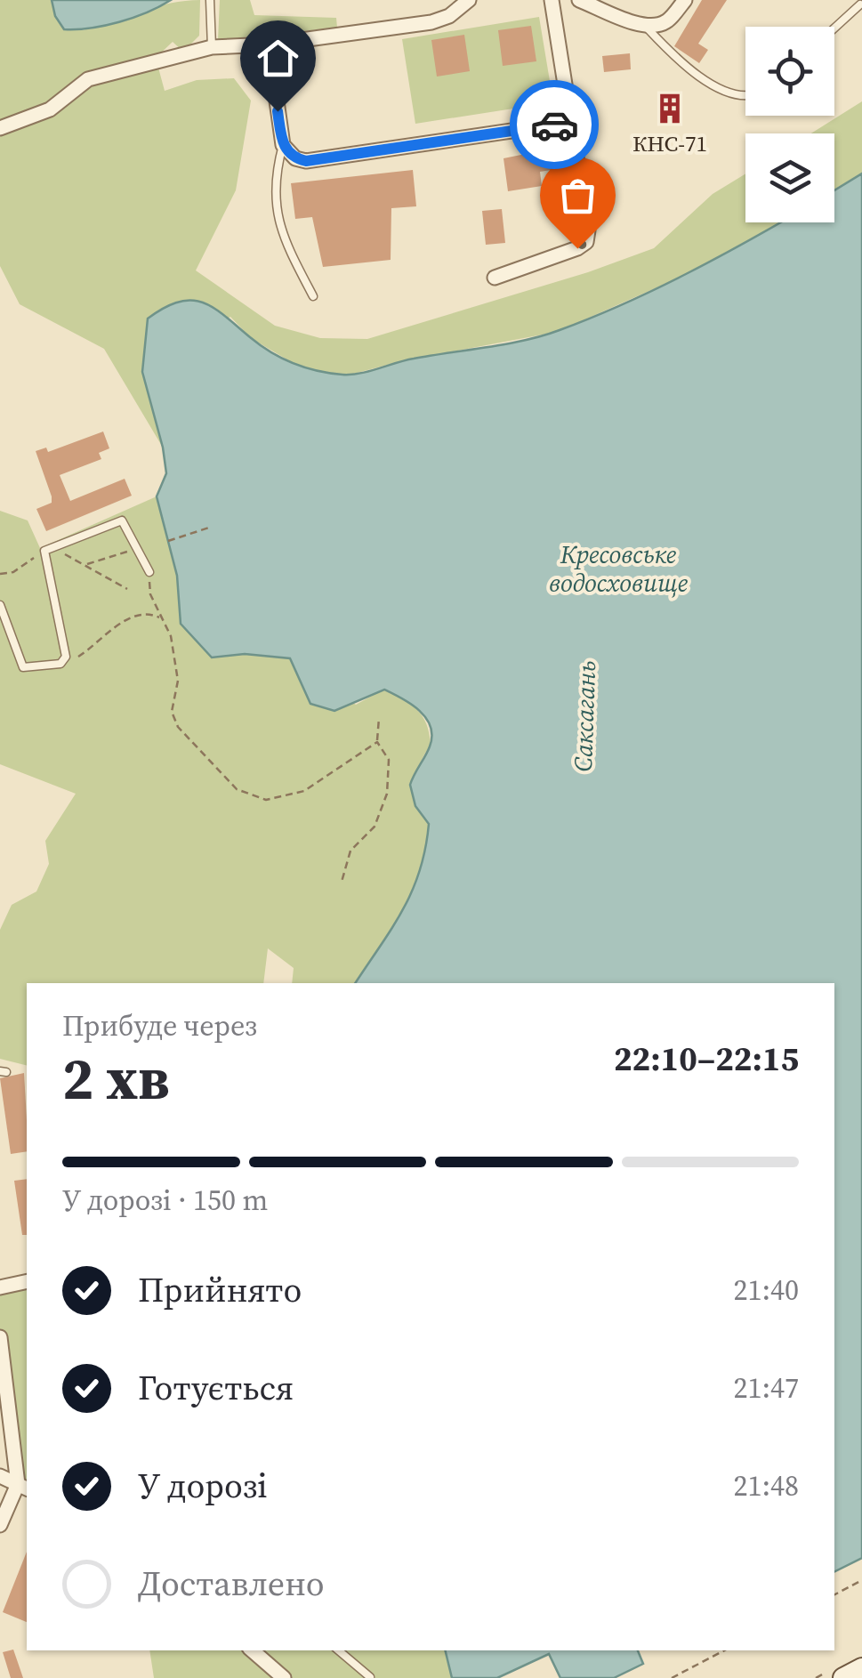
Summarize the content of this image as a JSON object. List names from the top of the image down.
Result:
{
  "water": ["Кресовське водосховище", "Саксагань"],
  "places": {
    "building": ["КНС-71"]
  },
  "page": {
    "heading": ["2 хв", "Прибуде через", "22:10–22:15"],
    "bar": "У дорозі · 150 m",
    "list": [
      ["Прийнято", "21:40"],
      ["Готується", "21:47"],
      ["У дорозі", "21:48"],
      "Доставлено"
    ]
  }
}
